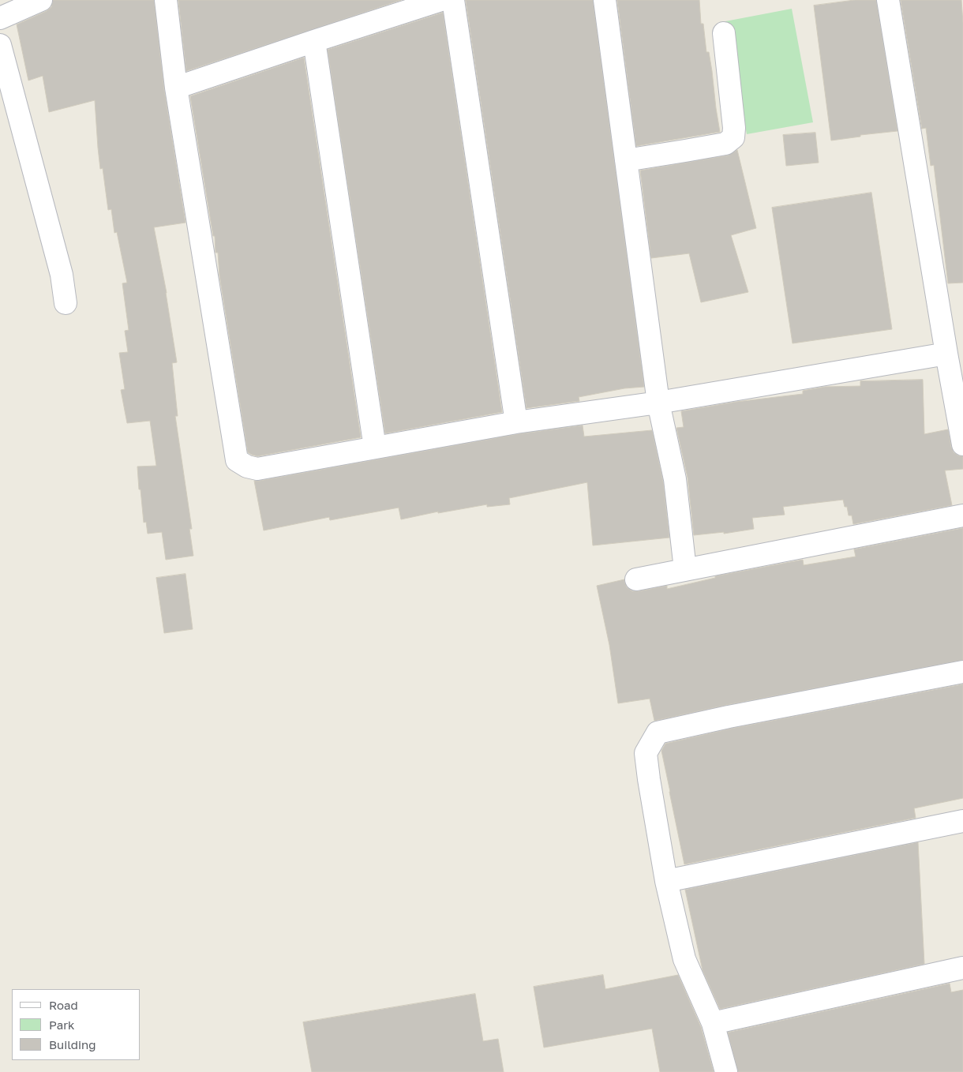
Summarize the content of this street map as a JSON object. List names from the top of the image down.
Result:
{
  "legend": ["Road", "Park", "Building"]
}
